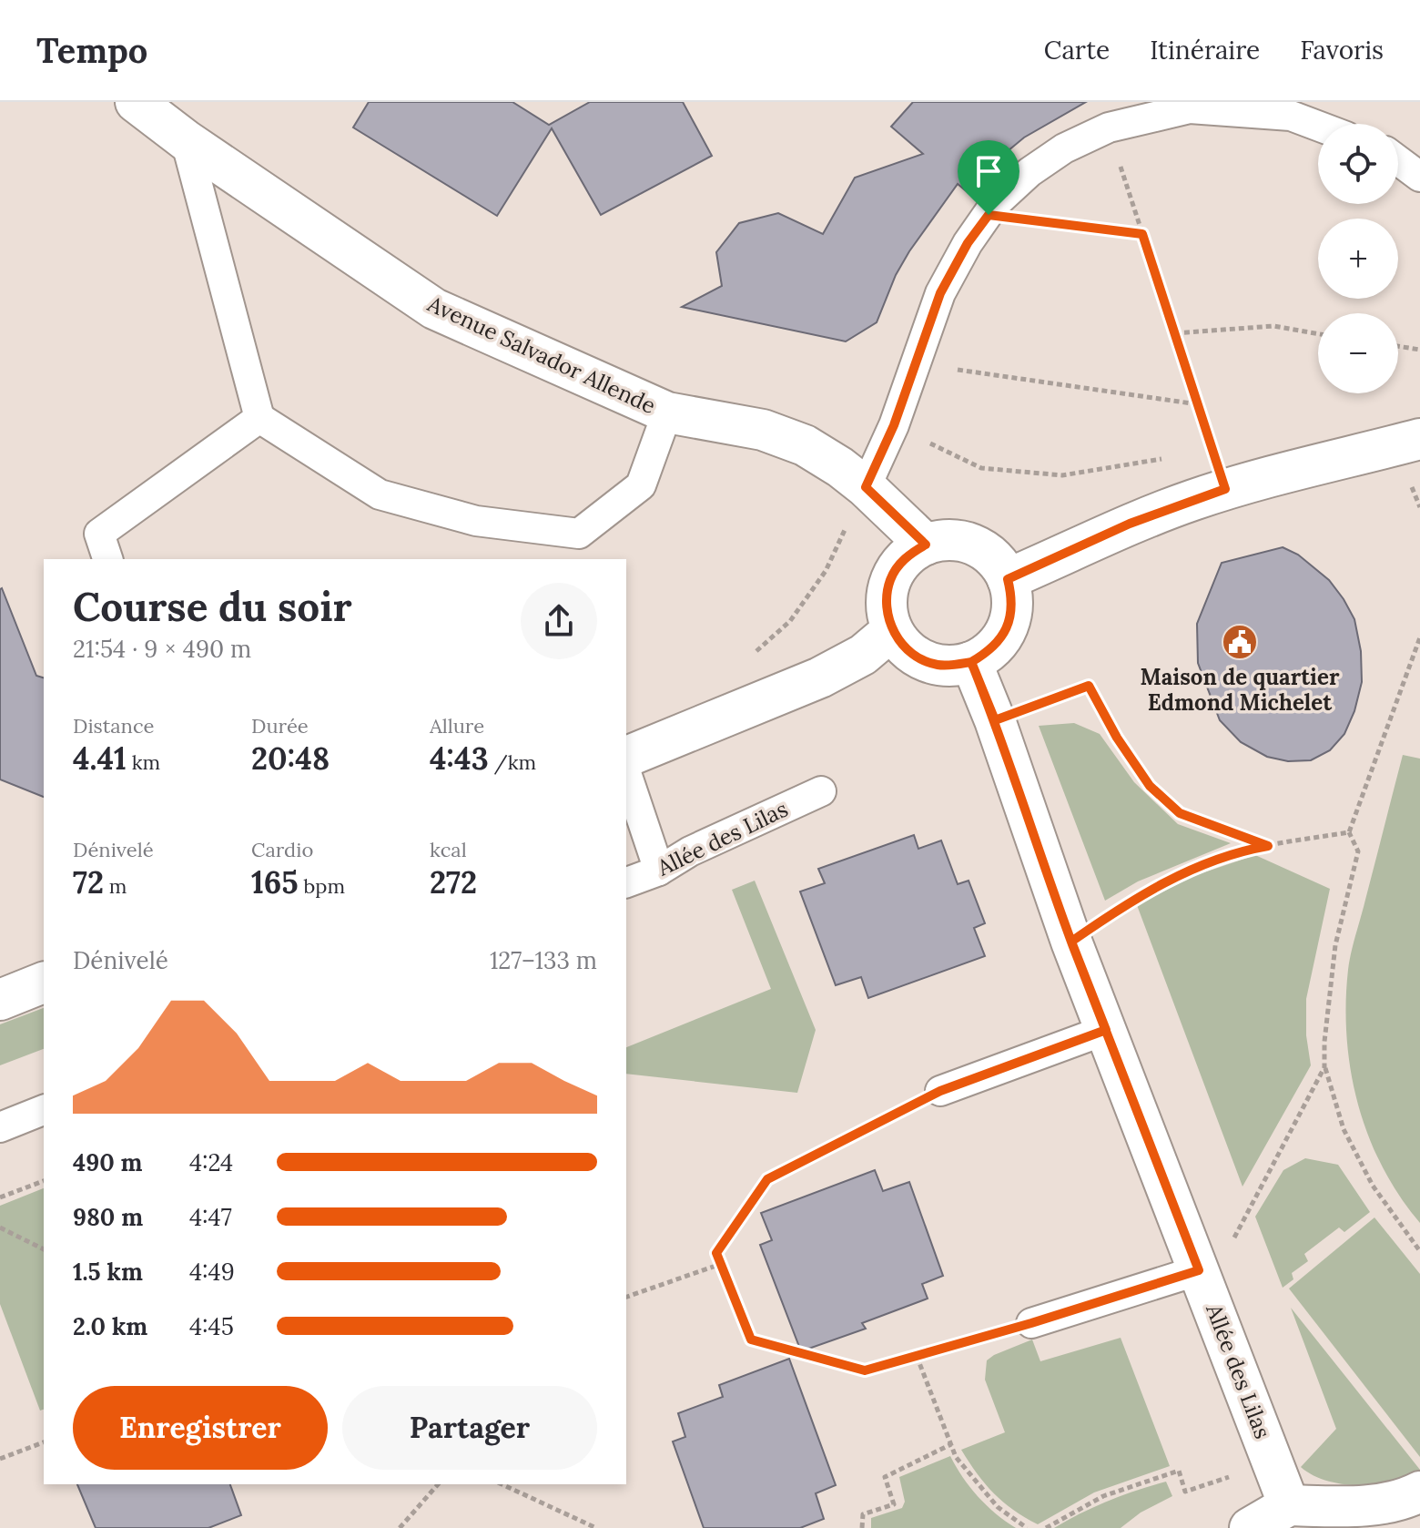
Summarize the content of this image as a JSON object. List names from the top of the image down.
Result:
{
  "streets": {
    "street": ["Avenue Salvador Allende", "Allée des Lilas"]
  },
  "crossings": [
    ["Avenue Salvador Allende", "Allée des Lilas"]
  ],
  "places": {
    "public building": ["Maison de quartier Edmond Michelet"]
  },
  "page": {
    "header": "Tempo",
    "nav": ["Carte", "Itinéraire", "Favoris"],
    "map_buttons": ["+", "−"],
    "heading": ["Course du soir", "21:54 · 9 × 490 m"],
    "stats": [
      ["Distance", "4.41 km"],
      ["Durée", "20:48"],
      ["Allure", "4:43 /km"],
      ["Dénivelé", "72 m"],
      ["Cardio", "165 bpm"],
      ["kcal", "272"]
    ],
    "chart": ["Dénivelé", "127–133 m"],
    "list": [
      {
        "name": "490 m",
        "note": "4:24"
      },
      {
        "name": "980 m",
        "note": "4:47"
      },
      {
        "name": "1.5 km",
        "note": "4:49"
      },
      {
        "name": "2.0 km",
        "note": "4:45"
      }
    ],
    "buttons": ["Enregistrer", "Partager"]
  }
}
